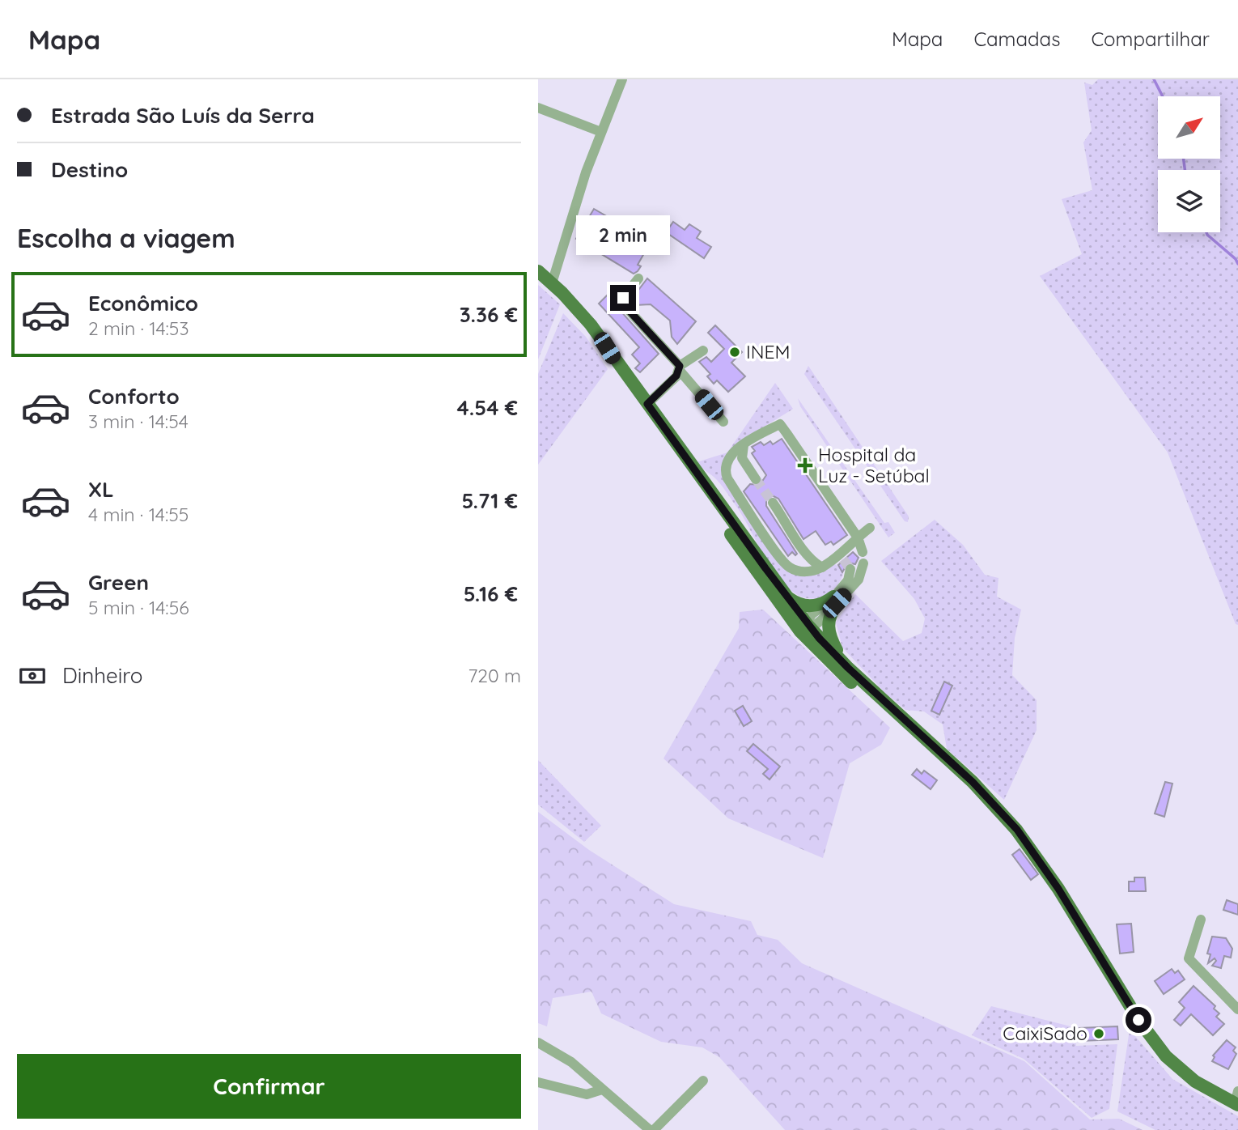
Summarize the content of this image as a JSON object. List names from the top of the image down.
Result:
{
  "places": {
    "other": ["INEM", "CaixiSado"],
    "health": ["Hospital da Luz - Setúbal"]
  },
  "north": "top right",
  "page": {
    "header": "Mapa",
    "nav": ["Mapa", "Camadas", "Compartilhar"],
    "banner": ["Estrada São Luís da Serra", "Destino"],
    "heading": "Escolha a viagem",
    "bubble": "2 min",
    "list": [
      {
        "name": "Econômico",
        "note": "2 min · 14:53",
        "value": "3.36 €"
      },
      {
        "name": "Conforto",
        "note": "3 min · 14:54",
        "value": "4.54 €"
      },
      {
        "name": "XL",
        "note": "4 min · 14:55",
        "value": "5.71 €"
      },
      {
        "name": "Green",
        "note": "5 min · 14:56",
        "value": "5.16 €"
      }
    ],
    "pay": ["Dinheiro", "720 m"],
    "buttons": "Confirmar"
  }
}
